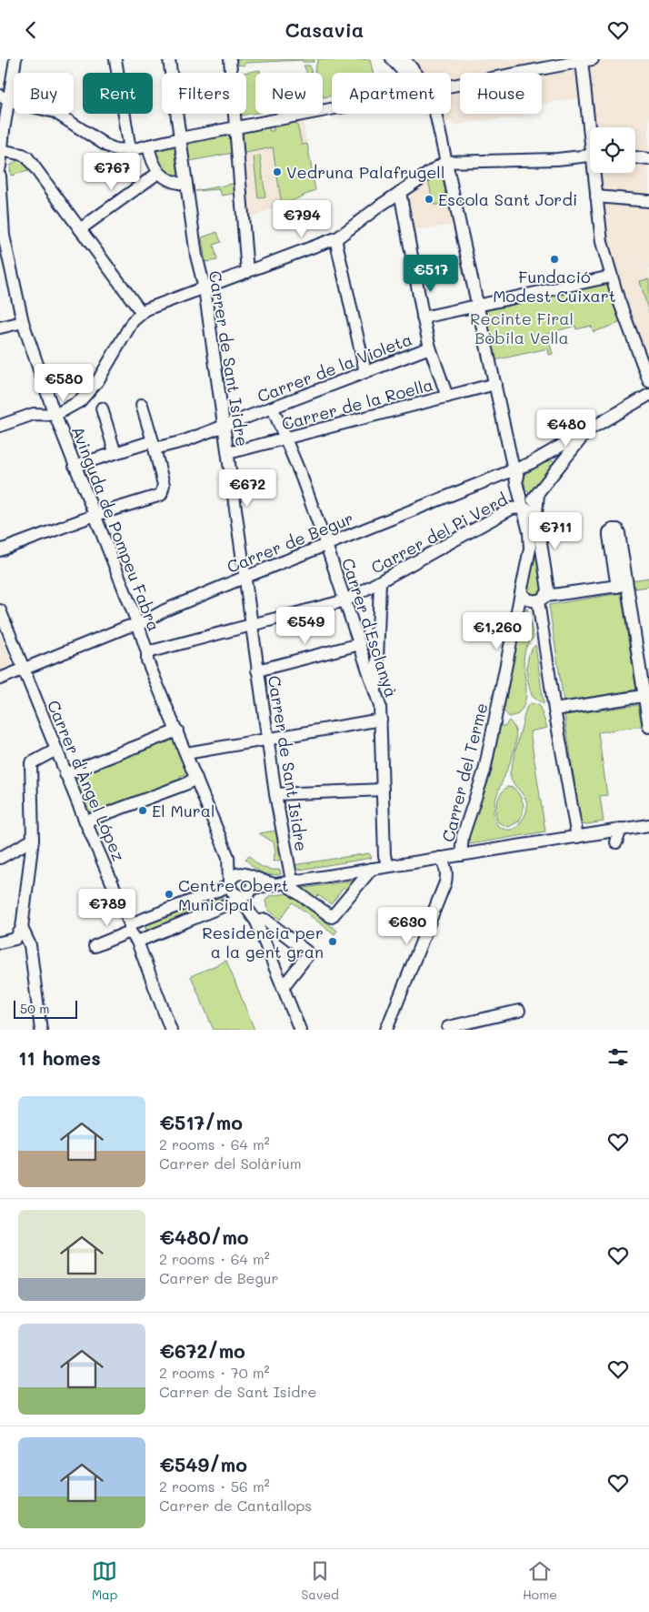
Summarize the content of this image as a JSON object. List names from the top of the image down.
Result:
{
  "streets": {
    "street": [
      "Carrer de Sant Isidre",
      "Carrer de la Violeta",
      "Carrer de la Roella",
      "Avinguda de Pompeu Fabra",
      "Carrer del Pi Verd",
      "Carrer de Begur",
      "Carrer d'Esclanyà",
      "Carrer del Terme",
      "Carrer d'Àngel López"
    ]
  },
  "crossings": [
    ["Carrer de Sant Isidre", "Carrer de la Violeta"],
    ["Carrer de Sant Isidre", "Carrer de la Roella"],
    ["Carrer de Sant Isidre", "Carrer del Pi Verd"],
    ["Carrer de Sant Isidre", "Carrer de Begur"],
    ["Carrer de la Violeta", "Avinguda de Pompeu Fabra"],
    ["Carrer de la Violeta", "Carrer d'Esclanyà"],
    ["Carrer de la Roella", "Carrer d'Esclanyà"],
    ["Carrer de la Roella", "Carrer del Terme"],
    ["Avinguda de Pompeu Fabra", "Carrer del Pi Verd"],
    ["Avinguda de Pompeu Fabra", "Carrer de Begur"],
    ["Carrer del Pi Verd", "Carrer d'Esclanyà"],
    ["Carrer del Pi Verd", "Carrer del Terme"],
    ["Carrer de Begur", "Carrer d'Esclanyà"],
    ["Carrer de Begur", "Carrer del Terme"],
    ["Carrer de Begur", "Carrer d'Àngel López"]
  ],
  "parks": ["Recinte Firal Bòbila Vella"],
  "places": [
    "Vedruna Palafrugell",
    "Escola Sant Jordi",
    "Fundació Modest Cuixart",
    "El Mural",
    "Centre Obert Municipal",
    "Residencia per a la gent gran"
  ],
  "scale_bar": "50 m",
  "page": {
    "header": "Casavia",
    "chip": [
      "Buy",
      "Rent",
      "Filters",
      "New",
      "Apartment",
      "House"
    ],
    "price": [
      "€767",
      "€794",
      "€517",
      "€580",
      "€480",
      "€672",
      "€711",
      "€549",
      "€1,260",
      "€789",
      "€630"
    ],
    "scale": "50 m",
    "heading": "11 homes",
    "list": [
      {
        "name": "€517/mo",
        "note": "2 rooms · 64 m² · Carrer del Solàrium"
      },
      {
        "name": "€480/mo",
        "note": "2 rooms · 64 m² · Carrer de Begur"
      },
      {
        "name": "€672/mo",
        "note": "2 rooms · 70 m² · Carrer de Sant Isidre"
      },
      {
        "name": "€549/mo",
        "note": "2 rooms · 56 m² · Carrer de Cantallops"
      }
    ],
    "tabs": ["Map", "Saved", "Home"]
  }
}
